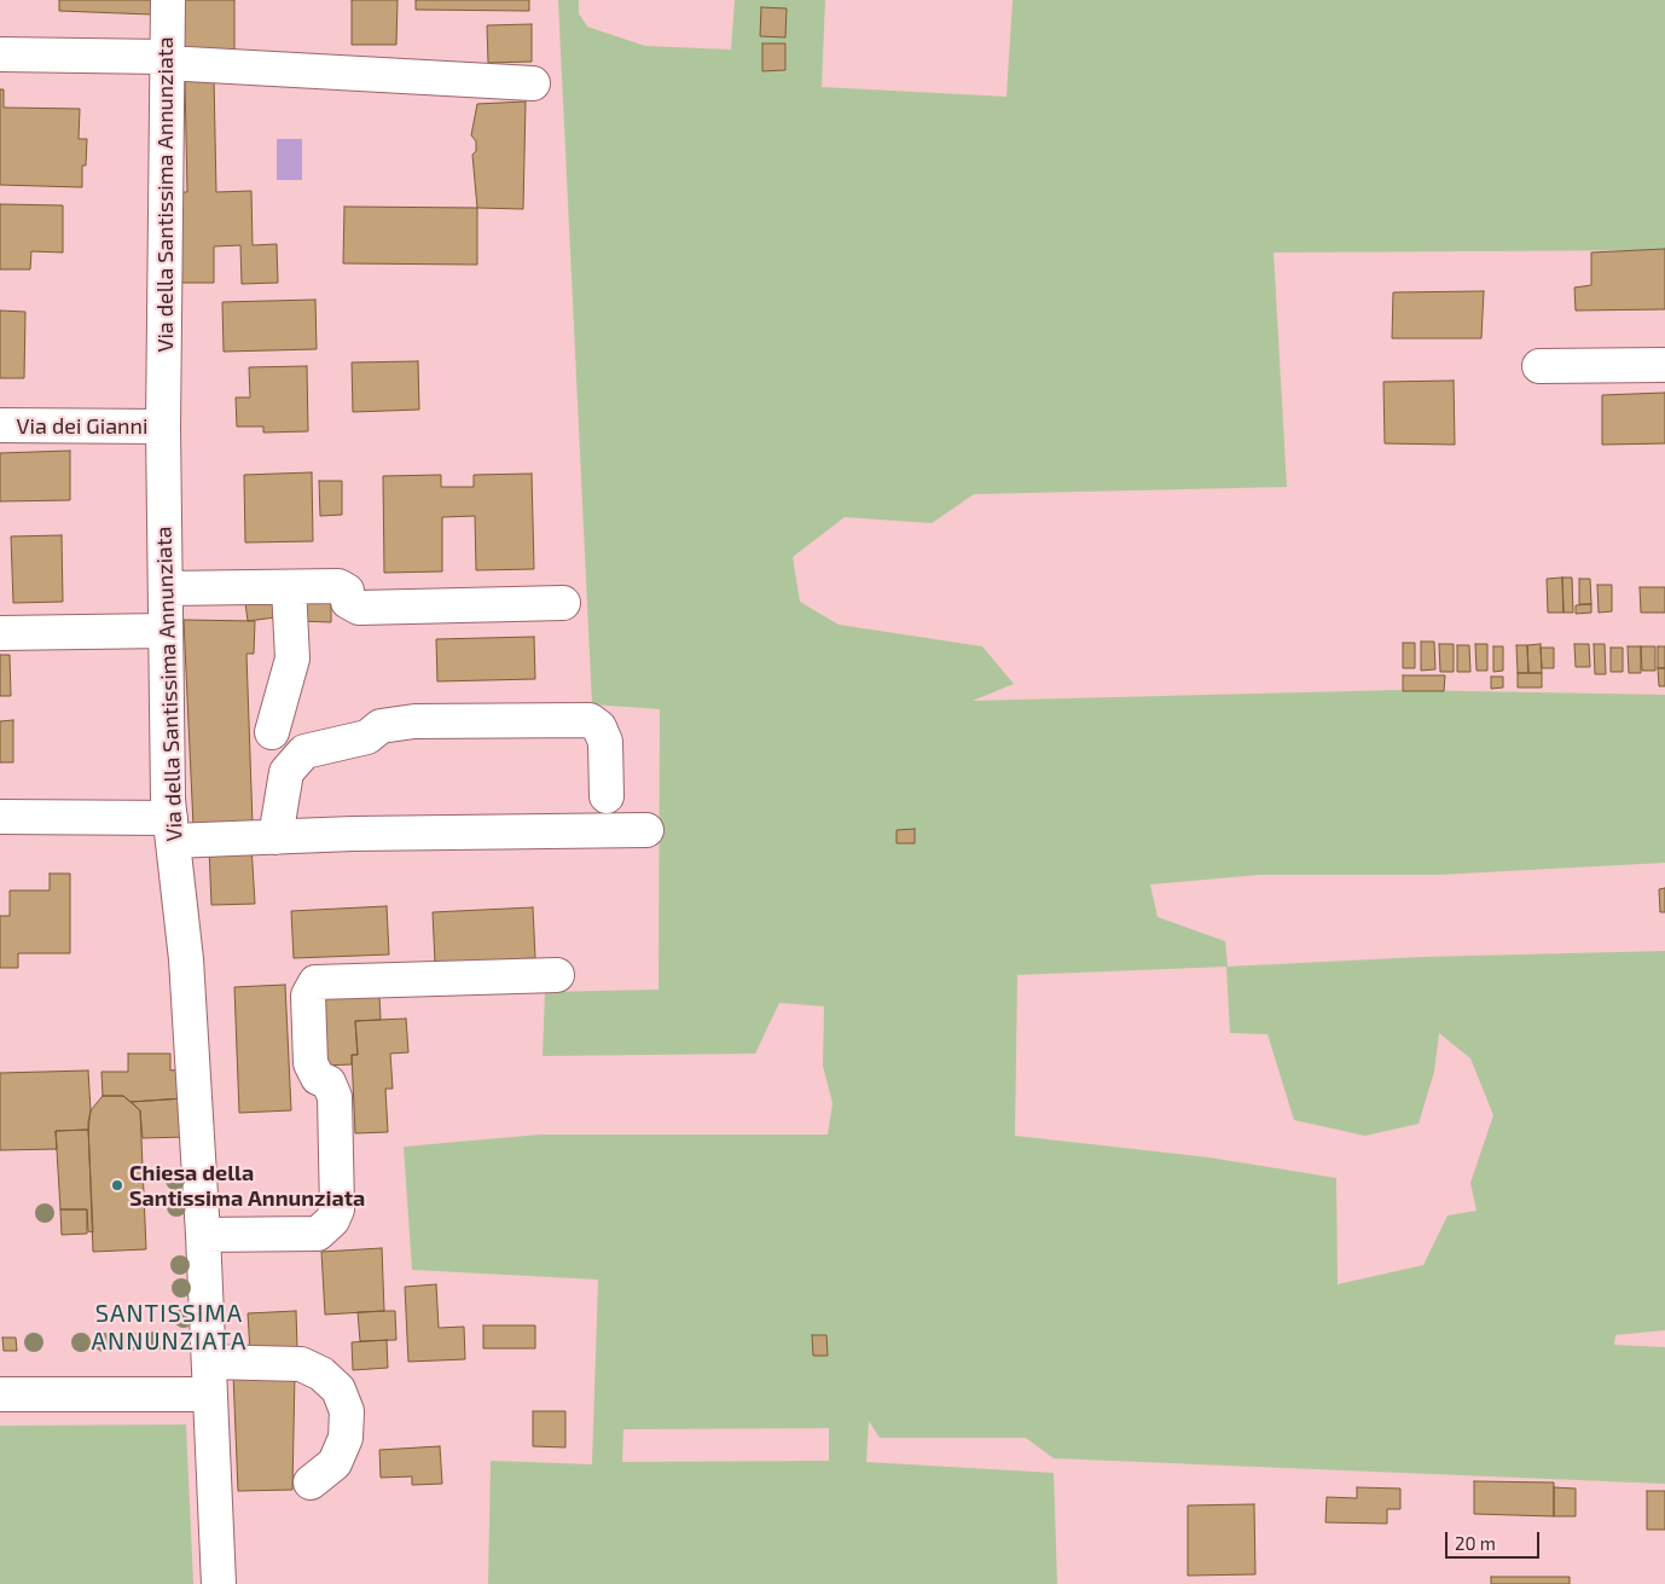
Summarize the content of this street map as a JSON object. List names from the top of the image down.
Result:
{
  "streets": {
    "street": ["Via della Santissima Annunziata", "Via dei Gianni"]
  },
  "crossings": [
    ["Via della Santissima Annunziata", "Via dei Gianni"]
  ],
  "districts": ["SANTISSIMA ANNUNZIATA"],
  "places": ["Chiesa della Santissima Annunziata"],
  "scale_bar": "20 m"
}
